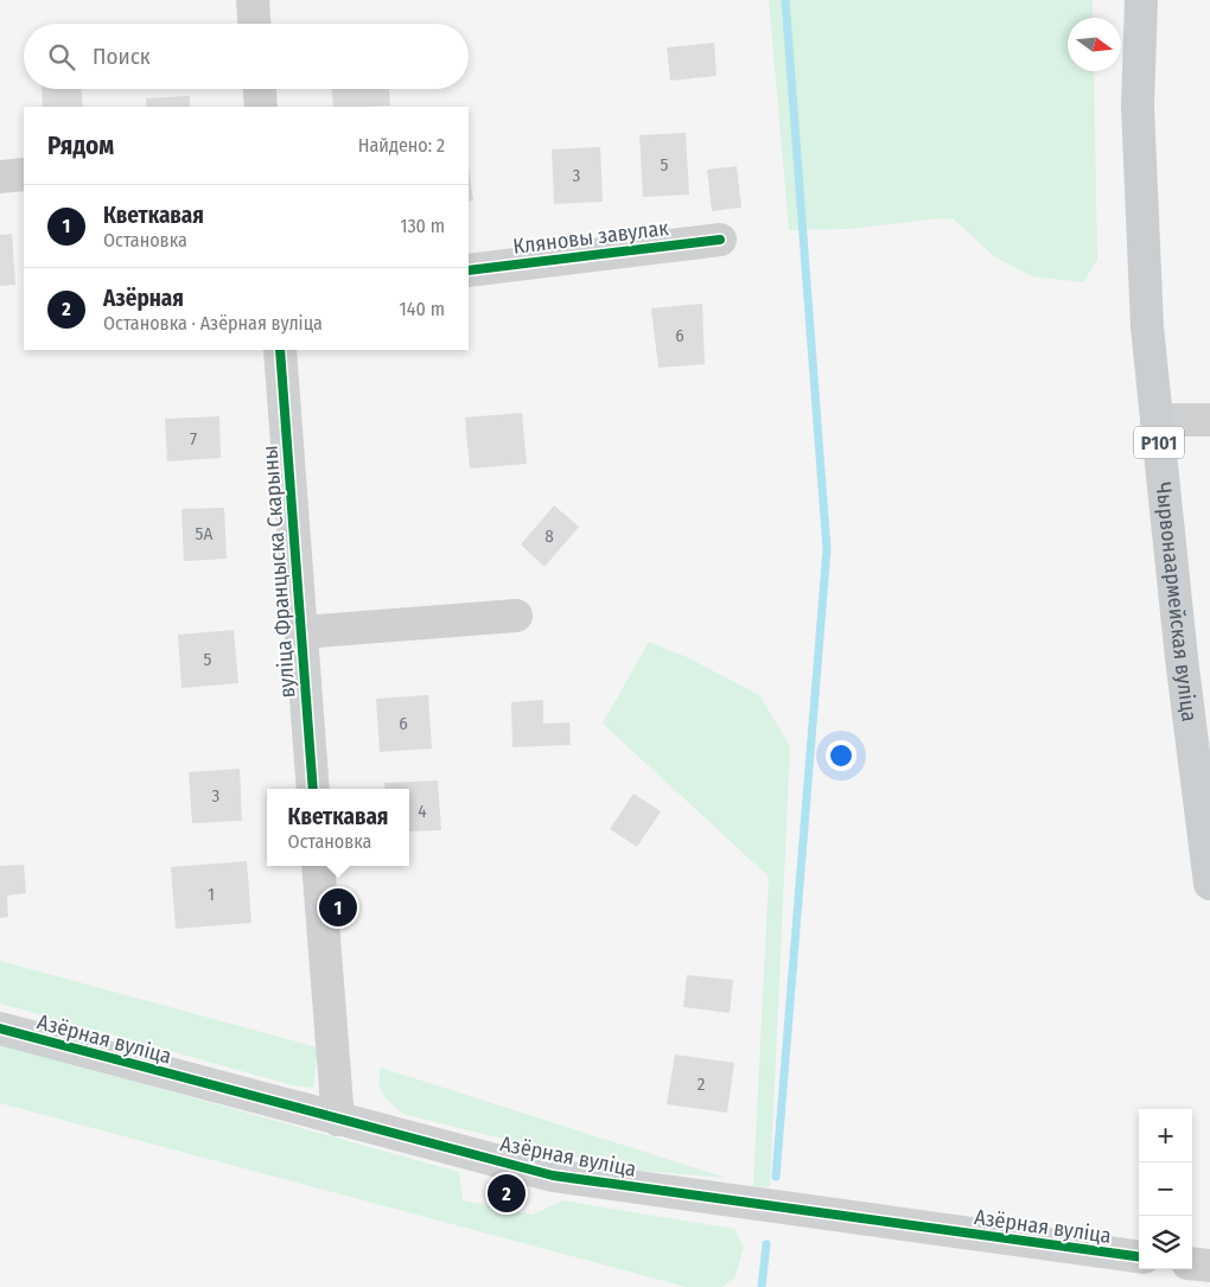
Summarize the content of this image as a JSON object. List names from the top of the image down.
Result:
{
  "streets": {
    "main road": ["Р101", "Чырвонаармейская вуліца"],
    "street": ["Кляновы завулак", "вуліца Францыска Скарыны", "Азёрная вуліца"]
  },
  "house_numbers": [
    "5",
    "3",
    "6",
    "7",
    "5А",
    "8",
    "5",
    "6",
    "3",
    "4",
    "1",
    "2"
  ],
  "north": "right",
  "page": {
    "search": "Поиск",
    "heading": ["Рядом", "Найдено: 2"],
    "list": [
      {
        "mark": "1",
        "name": "Кветкавая",
        "note": "Остановка",
        "value": "130 m"
      },
      {
        "mark": "2",
        "name": "Азёрная",
        "note": "Остановка · Азёрная вуліца",
        "value": "140 m"
      }
    ],
    "popup": ["Кветкавая", "Остановка"],
    "pins": ["1", "2"],
    "map_buttons": ["+", "−"]
  }
}
